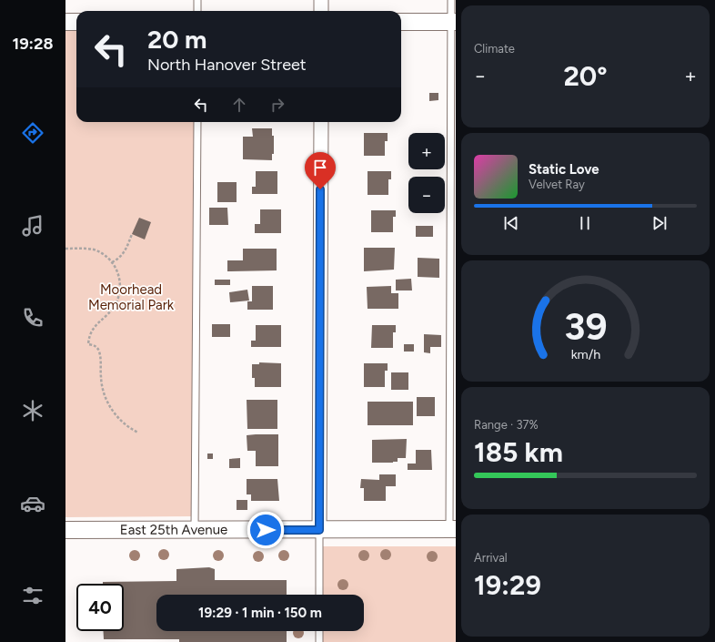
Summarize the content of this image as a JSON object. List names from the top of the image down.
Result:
{
  "streets": {
    "street": ["East 25th Avenue"]
  },
  "parks": ["Moorhead Memorial Park"],
  "page": {
    "tabs": "19:28",
    "tile": [
      "Climate",
      ["Range · 37%", "185 km"],
      ["Arrival", "19:29"]
    ],
    "turn": ["20 m", "North Hanover Street"],
    "heat": ["−", "20°", "+"],
    "map_buttons": ["+", "−"],
    "song": ["Static Love", "Velvet Ray"],
    "limit": "40",
    "trip": "19:29 · 1 min · 150 m",
    "gauge": ["39", "km/h"]
  }
}
